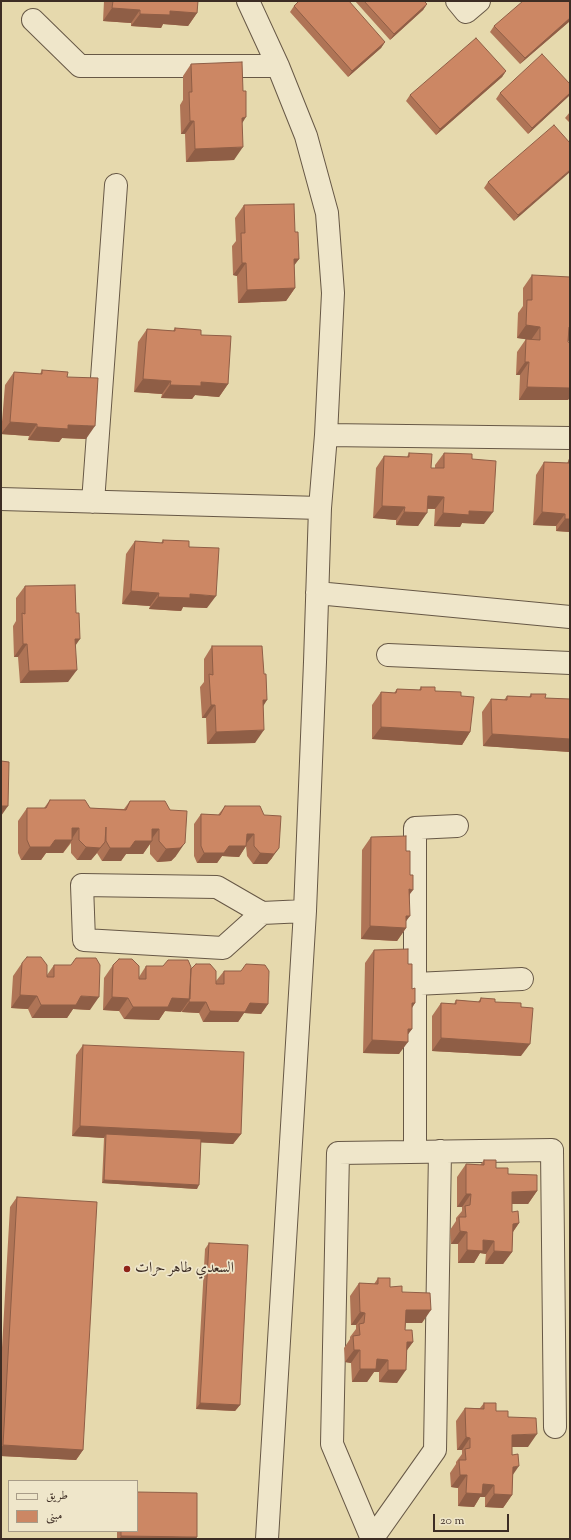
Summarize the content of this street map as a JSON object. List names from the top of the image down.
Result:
{
  "places": ["السعدي طاهر حرات"],
  "legend": ["طريق", "مبنى"],
  "scale_bar": "20 m"
}
